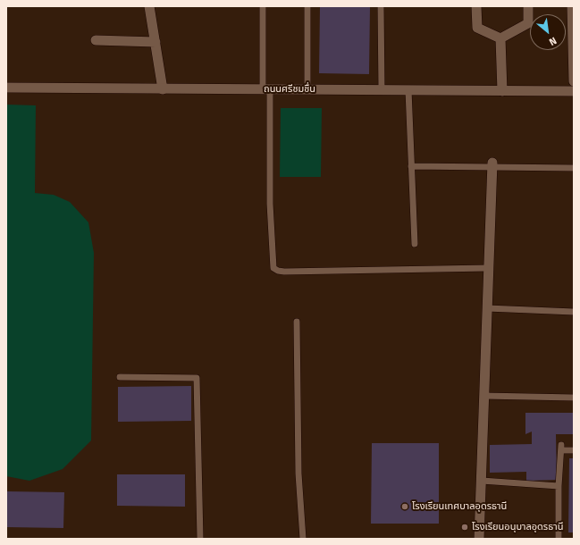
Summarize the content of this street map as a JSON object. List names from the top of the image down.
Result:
{
  "streets": {
    "street": ["ถนนศรีชมชื่น"]
  },
  "places": ["โรงเรียนเทศบาลอุดรธานี", "โรงเรียนอนุบาลอุดรธานี"],
  "north": "bottom right"
}
